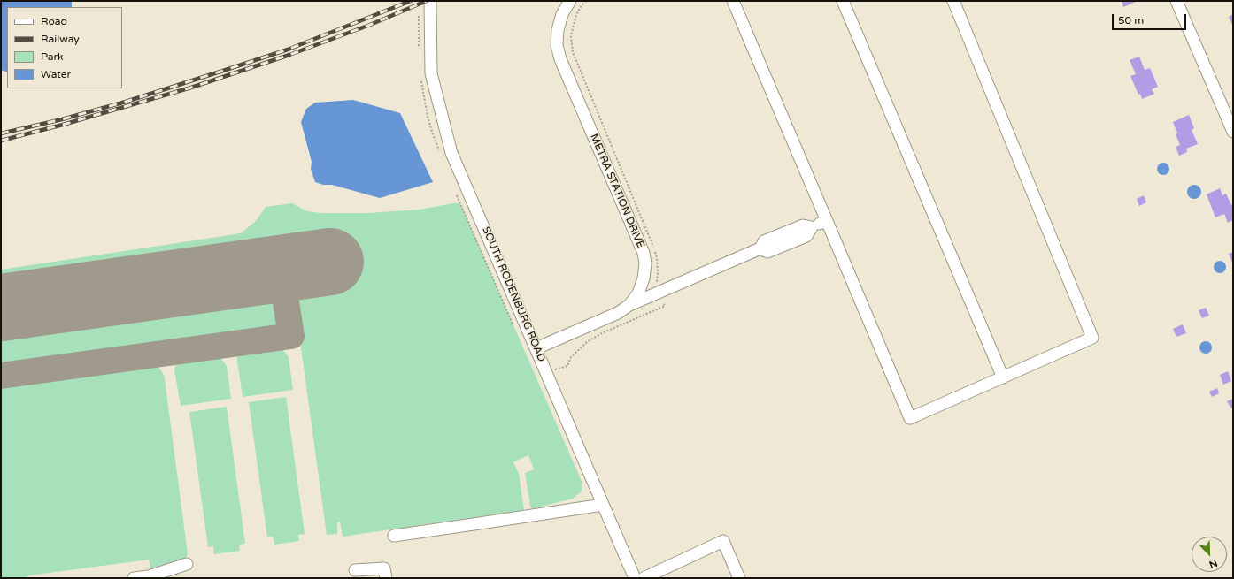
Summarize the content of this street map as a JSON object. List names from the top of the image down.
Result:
{
  "streets": {
    "street": ["METRA STATION DRIVE", "SOUTH RODENBURG ROAD"]
  },
  "crossings": [
    ["METRA STATION DRIVE", "SOUTH RODENBURG ROAD"]
  ],
  "legend": [
    "Road",
    "Railway",
    "Park",
    "Water"
  ],
  "scale_bar": "50 m",
  "north": "bottom right"
}
